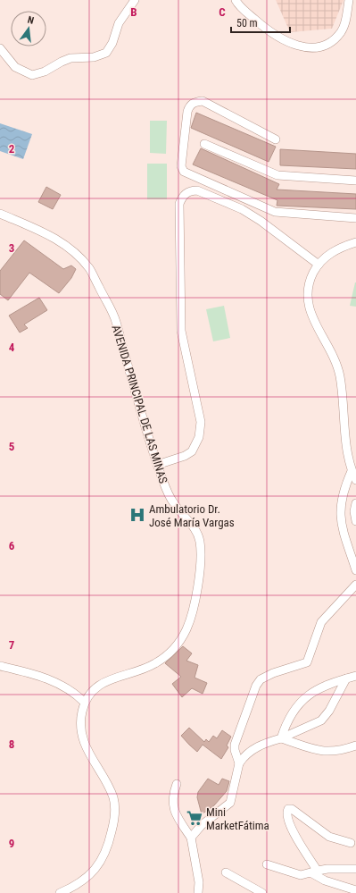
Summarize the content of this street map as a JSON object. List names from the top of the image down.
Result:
{
  "streets": {
    "street": ["AVENIDA PRINCIPAL DE LAS MINAS"]
  },
  "places": {
    "hospital": ["Ambulatorio Dr. José María Vargas"],
    "supermarket": ["Mini MarketFátima"]
  },
  "scale_bar": "50 m",
  "north": "top",
  "grid": {
    "columns": ["B", "C"],
    "rows": [
      "2",
      "3",
      "4",
      "5",
      "6",
      "7",
      "8",
      "9"
    ]
  }
}
